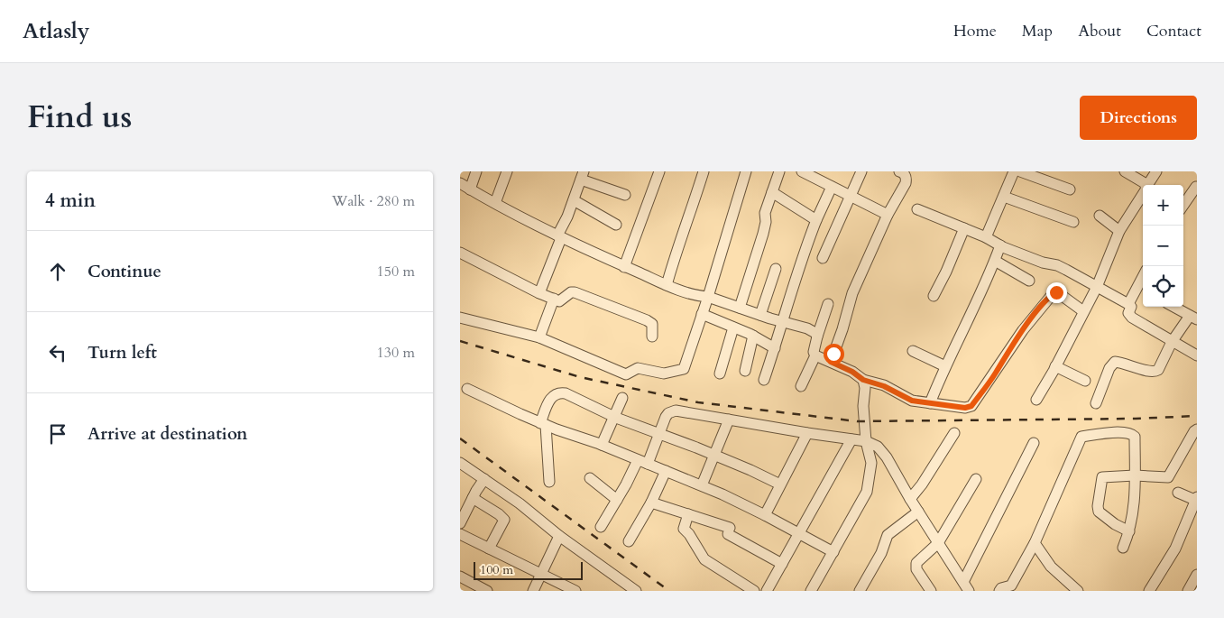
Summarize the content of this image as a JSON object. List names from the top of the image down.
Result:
{
  "scale_bar": "100 m",
  "page": {
    "header": "Atlasly",
    "nav": [
      "Home",
      "Map",
      "About",
      "Contact"
    ],
    "title": "Find us",
    "buttons": "Directions",
    "heading": ["4 min", "Walk · 280 m"],
    "map_buttons": ["+", "−"],
    "list": [
      ["Continue", "150 m"],
      ["Turn left", "130 m"],
      "Arrive at destination"
    ],
    "scale": "100 m"
  }
}
